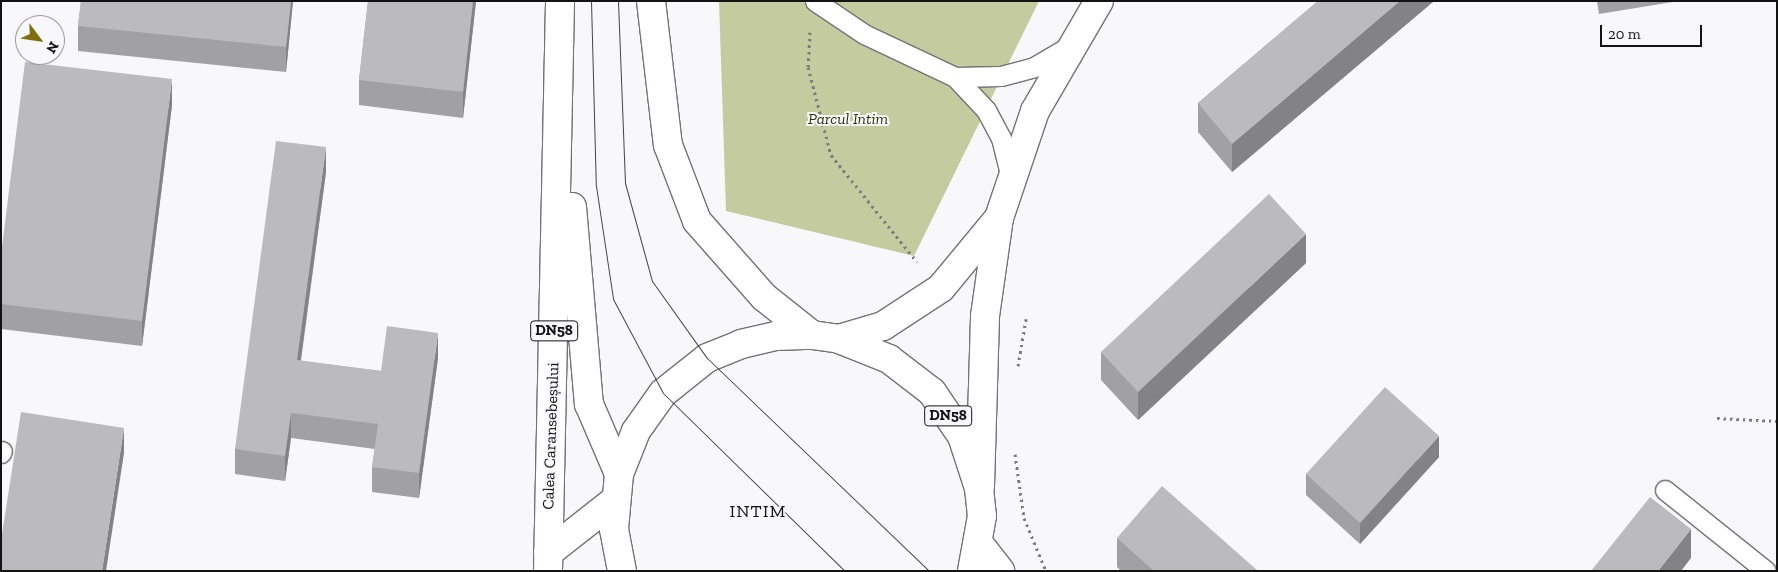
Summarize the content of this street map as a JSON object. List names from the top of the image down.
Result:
{
  "streets": {
    "main road": ["DN58", "Calea Caransebeșului"]
  },
  "districts": ["INTIM"],
  "parks": ["Parcul Intim"],
  "scale_bar": "20 m",
  "north": "bottom right"
}
